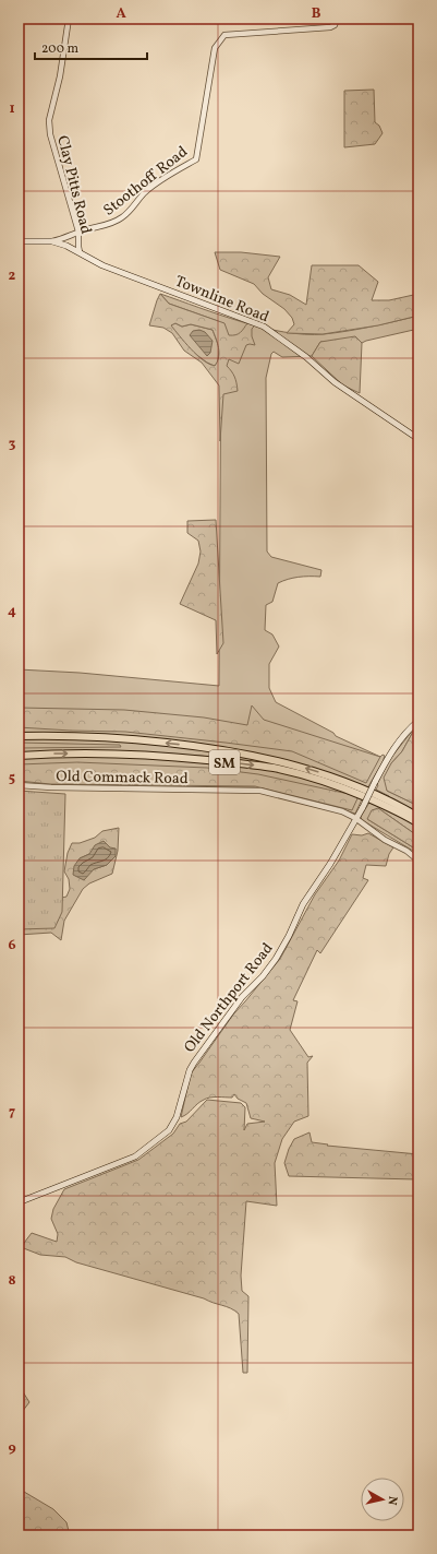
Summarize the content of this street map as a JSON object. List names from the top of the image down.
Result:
{
  "streets": {
    "highway": ["SM"],
    "main road": ["Townline Road", "Old Northport Road"],
    "street": ["Stoothoff Road", "Clay Pitts Road", "Old Commack Road"]
  },
  "crossings": [
    ["Stoothoff Road", "Clay Pitts Road"],
    ["Stoothoff Road", "Townline Road"],
    ["Clay Pitts Road", "Townline Road"],
    ["Old Commack Road", "Old Northport Road"]
  ],
  "scale_bar": "200 m",
  "north": "right",
  "grid": {
    "columns": ["A", "B"],
    "rows": [
      "1",
      "2",
      "3",
      "4",
      "5",
      "6",
      "7",
      "8",
      "9"
    ]
  }
}
